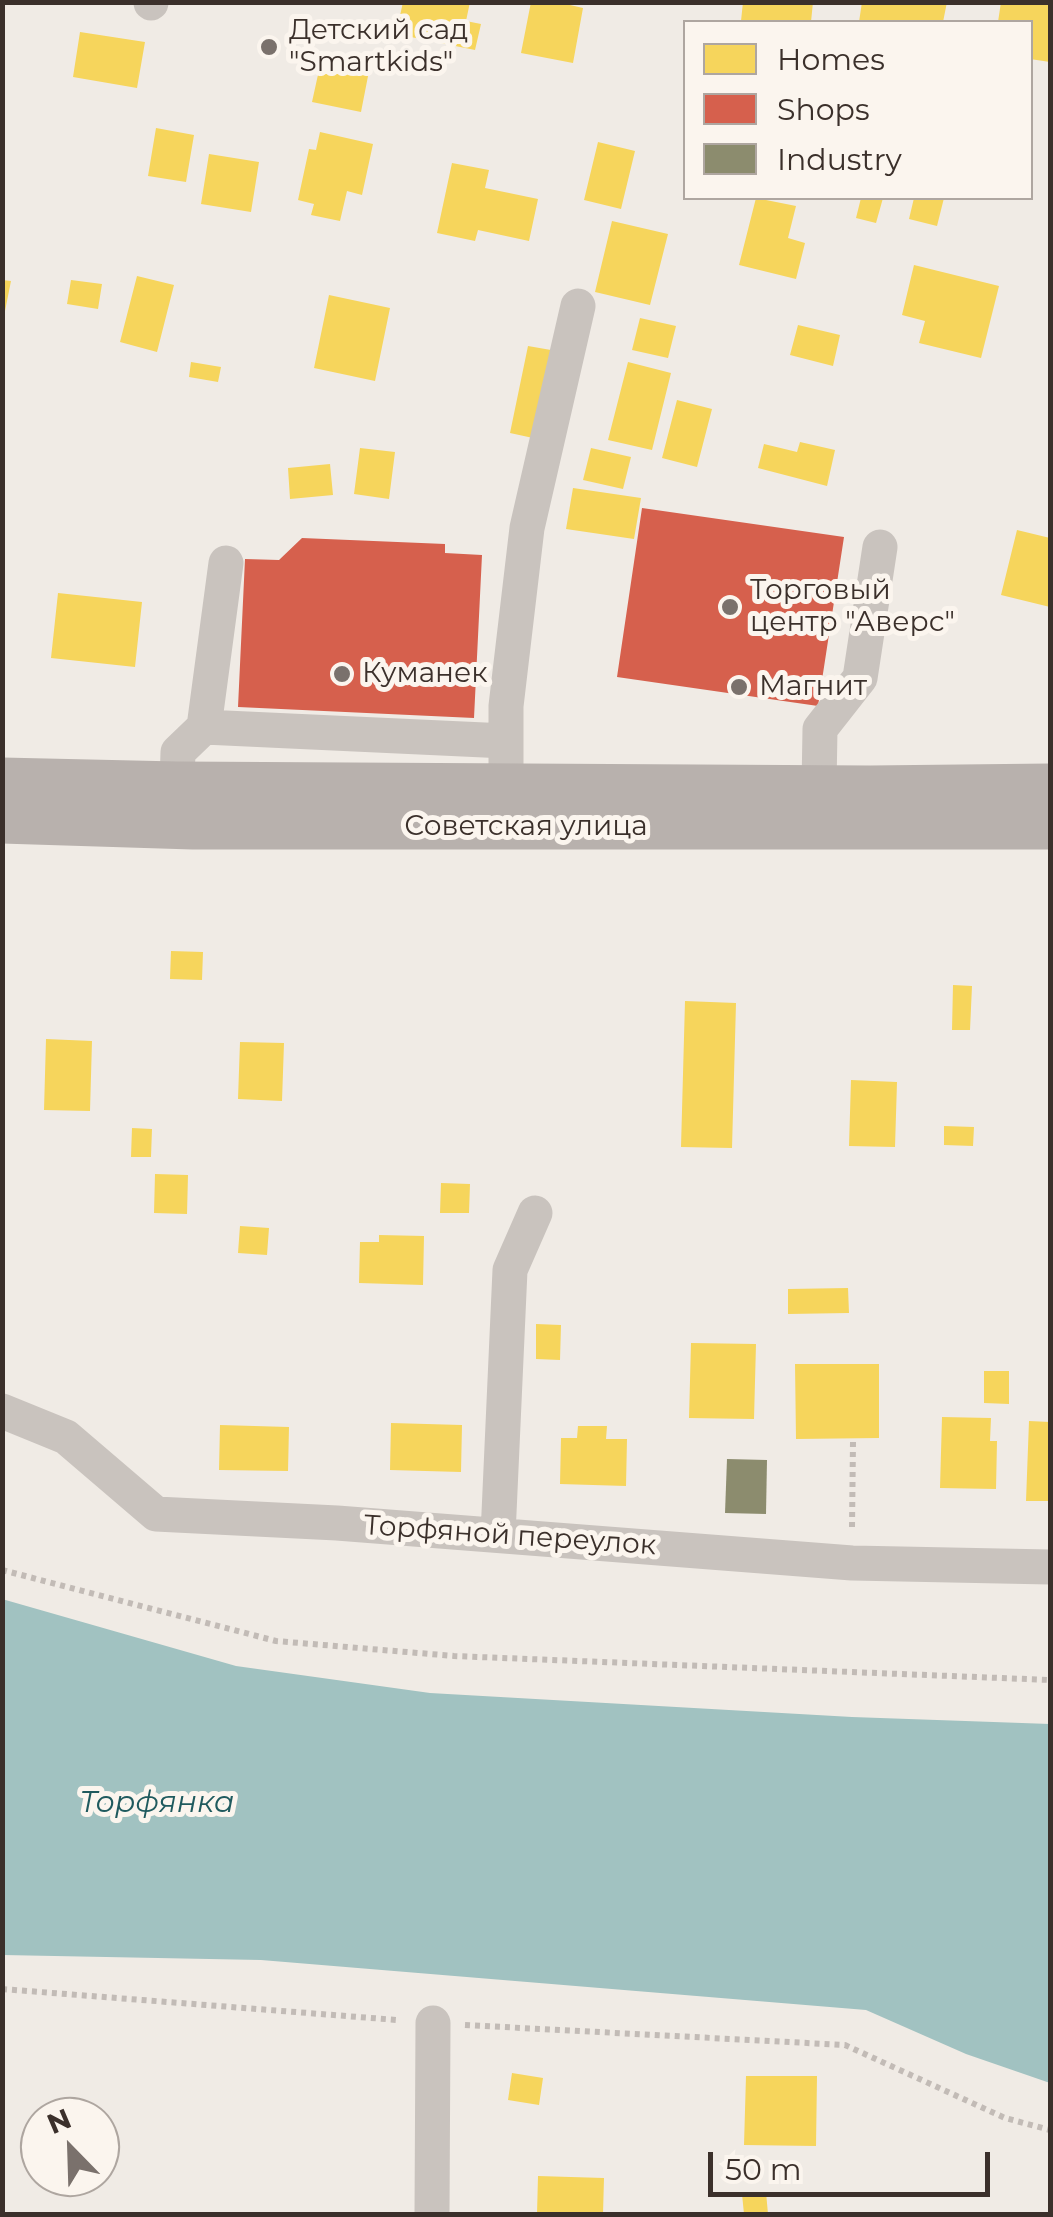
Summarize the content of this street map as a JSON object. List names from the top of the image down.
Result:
{
  "streets": {
    "main road": ["Советская улица"],
    "street": ["Торфяной переулок"]
  },
  "water": ["Торфянка"],
  "places": [
    "Детский сад \"Smartkids\"",
    "Торговый центр \"Аверс\"",
    "Куманек",
    "Магнит"
  ],
  "legend": ["Homes", "Shops", "Industry"],
  "scale_bar": "50 m",
  "north": "top left"
}
